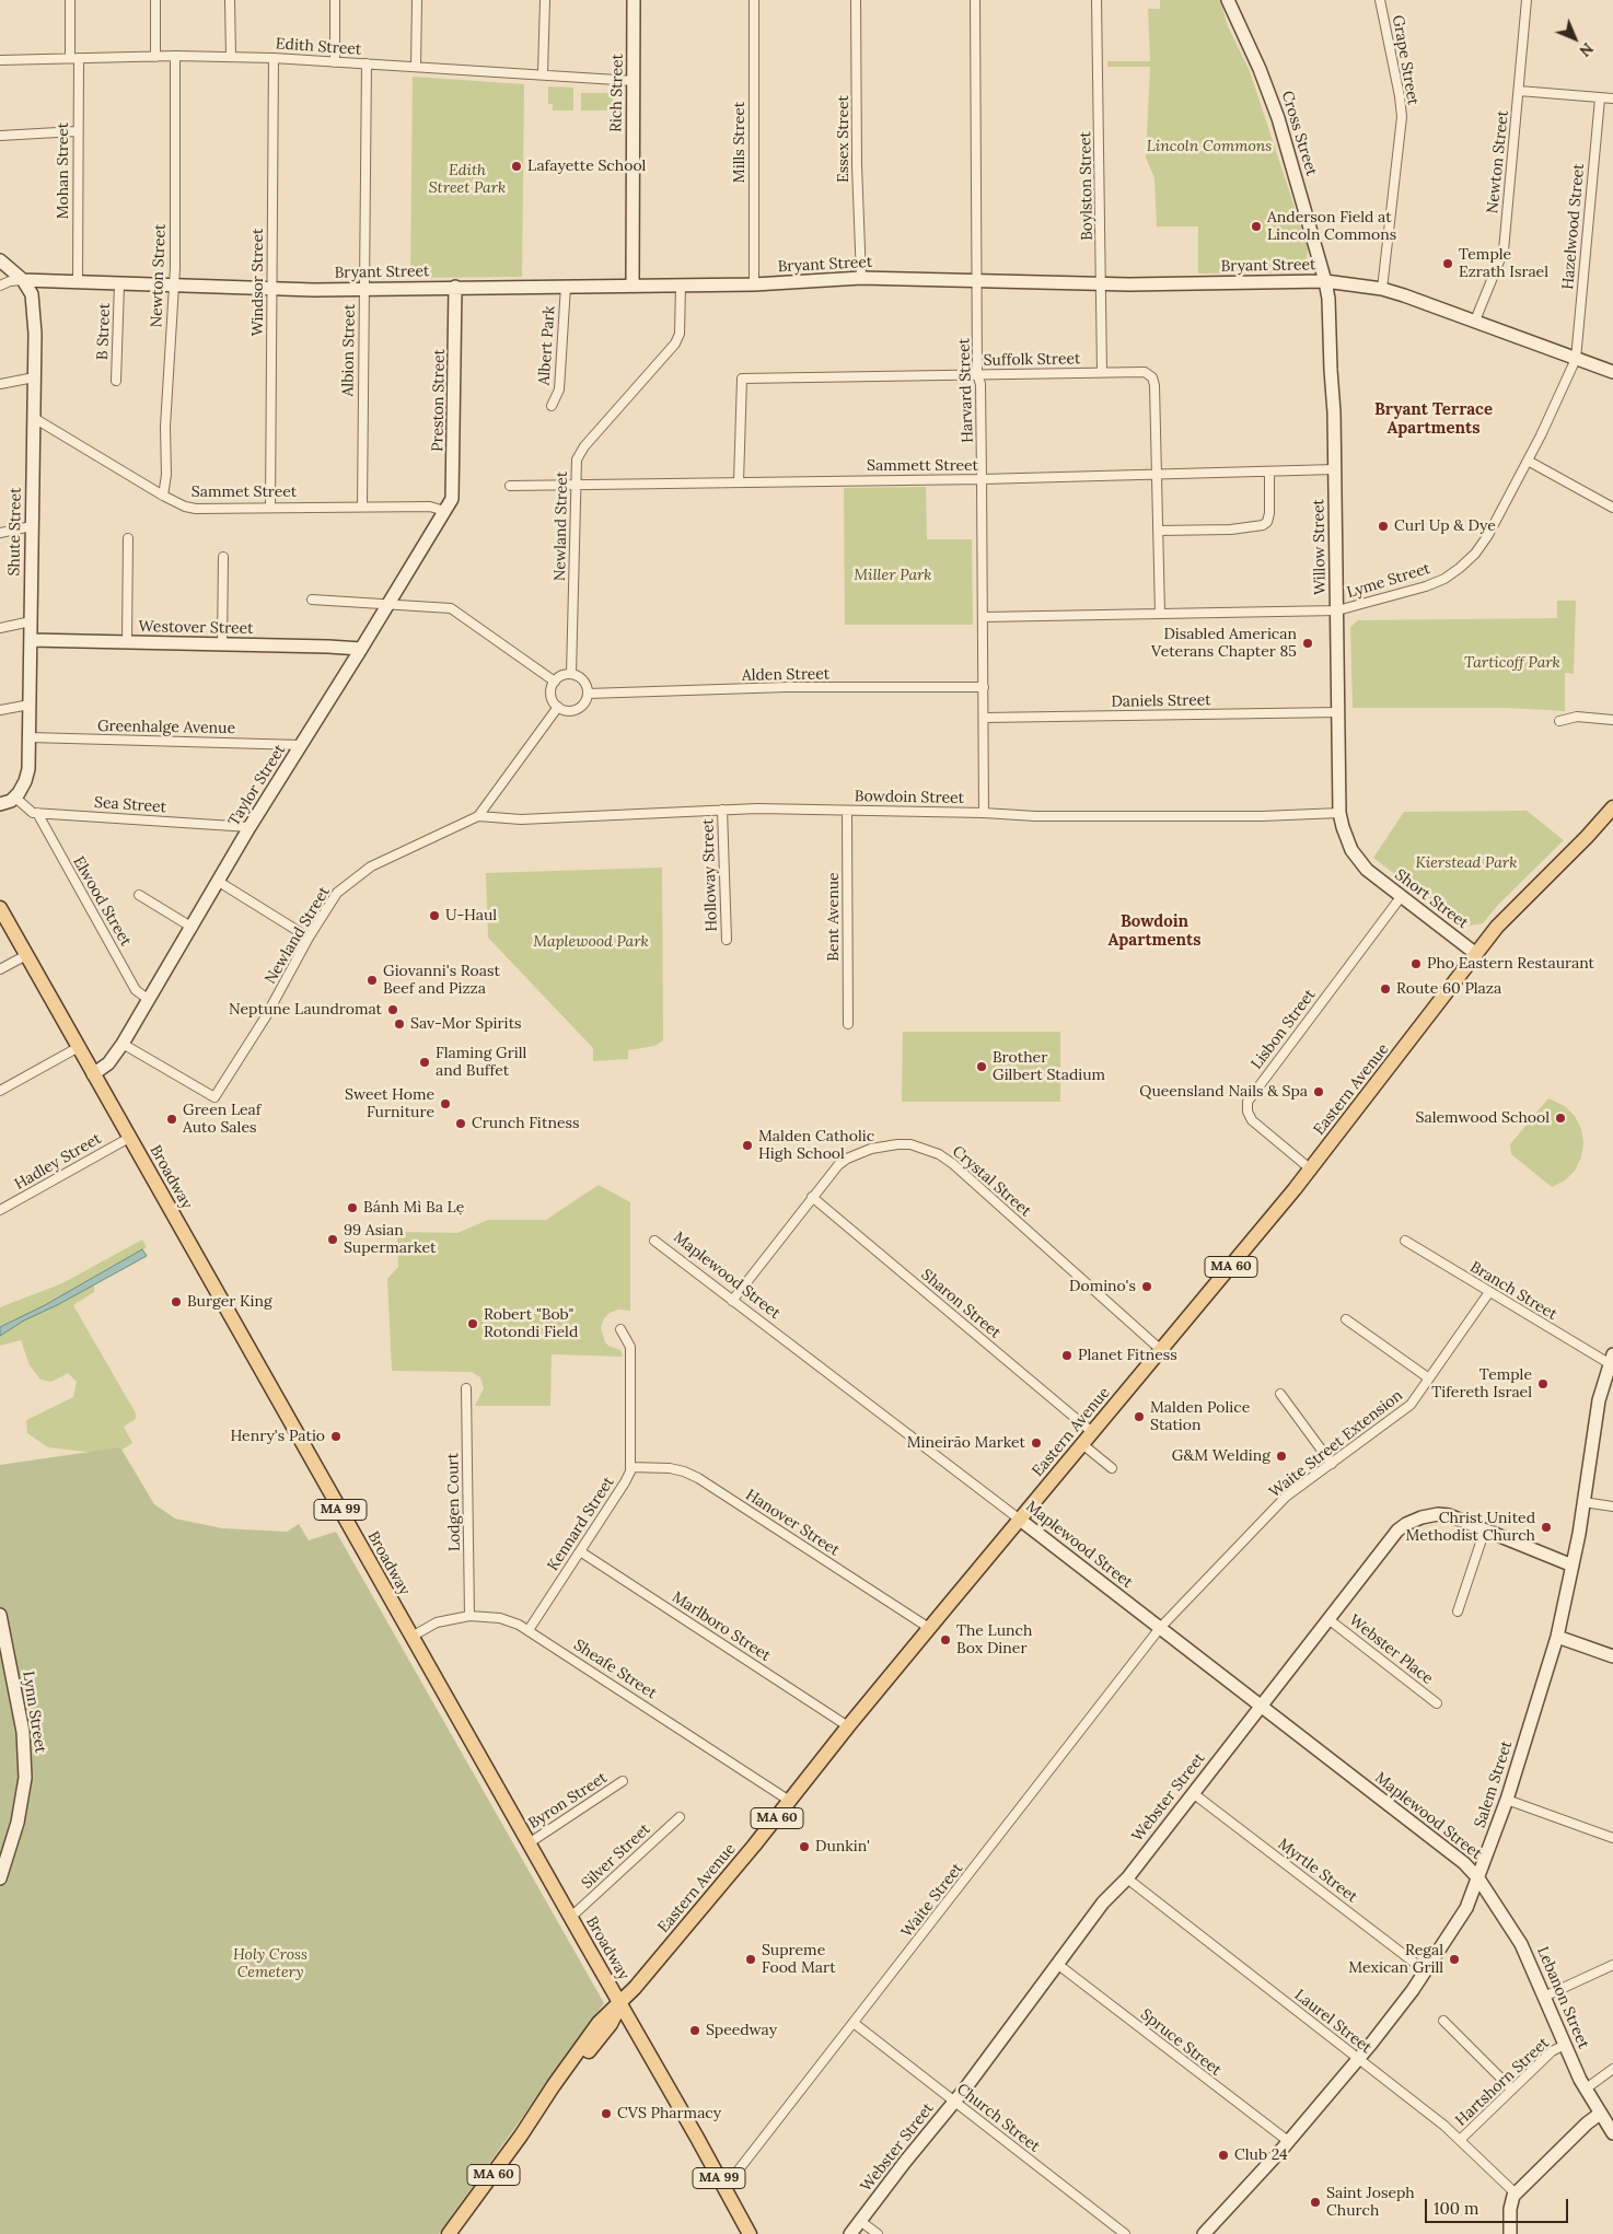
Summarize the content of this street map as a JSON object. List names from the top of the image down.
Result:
{
  "streets": {
    "main road": [
      "Rich Street",
      "Cross Street",
      "Bryant Street",
      "Preston Street",
      "Shute Street",
      "Willow Street",
      "Westover Street",
      "Taylor Street",
      "Short Street",
      "Eastern Avenue",
      "Broadway",
      "MA 60",
      "Maplewood Street",
      "MA 99",
      "Lynn Street",
      "Salem Street",
      "Webster Street",
      "Lebanon Street"
    ],
    "street": [
      "Edith Street",
      "Grape Street",
      "Essex Street",
      "Mills Street",
      "Newton Street",
      "Mohan Street",
      "Boylston Street",
      "Hazelwood Street",
      "Windsor Street",
      "B Street",
      "Albert Park",
      "Albion Street",
      "Suffolk Street",
      "Harvard Street",
      "Sammett Street",
      "Sammet Street",
      "Newland Street",
      "Lyme Street",
      "Alden Street",
      "Daniels Street",
      "Greenhalge Avenue",
      "Bowdoin Street",
      "Sea Street",
      "Holloway Street",
      "Elwood Street",
      "Bent Avenue",
      "Lisbon Street",
      "Hadley Street",
      "Crystal Street",
      "Branch Street",
      "Sharon Street",
      "Waite Street Extension",
      "Lodgen Court",
      "Hanover Street",
      "Kennard Street",
      "Marlboro Street",
      "Webster Place",
      "Sheafe Street",
      "Byron Street",
      "Silver Street",
      "Myrtle Street",
      "Waite Street",
      "Laurel Street",
      "Spruce Street",
      "Hartshorn Street",
      "Church Street"
    ]
  },
  "crossings": [
    ["Edith Street", "Rich Street"],
    ["Edith Street", "Newton Street"],
    ["Edith Street", "Mohan Street"],
    ["Edith Street", "Windsor Street"],
    ["Edith Street", "Albion Street"],
    ["Grape Street", "Bryant Street"],
    ["Rich Street", "Bryant Street"],
    ["Cross Street", "Bryant Street"],
    ["Cross Street", "Willow Street"],
    ["Essex Street", "Bryant Street"],
    ["Mills Street", "Bryant Street"],
    ["Newton Street", "Bryant Street"],
    ["Newton Street", "Sammet Street"],
    ["Mohan Street", "Bryant Street"],
    ["Boylston Street", "Bryant Street"],
    ["Boylston Street", "Suffolk Street"],
    ["Hazelwood Street", "Bryant Street"],
    ["Hazelwood Street", "Lyme Street"],
    ["Bryant Street", "Windsor Street"],
    ["Bryant Street", "B Street"],
    ["Bryant Street", "Albert Park"],
    ["Bryant Street", "Albion Street"],
    ["Bryant Street", "Harvard Street"],
    ["Bryant Street", "Preston Street"],
    ["Bryant Street", "Newland Street"],
    ["Bryant Street", "Shute Street"],
    ["Bryant Street", "Willow Street"],
    ["Bryant Street", "Lyme Street"],
    ["Windsor Street", "Sammet Street"],
    ["Albion Street", "Sammet Street"],
    ["Suffolk Street", "Harvard Street"],
    ["Suffolk Street", "Sammett Street"],
    ["Suffolk Street", "Lyme Street"],
    ["Harvard Street", "Sammett Street"],
    ["Harvard Street", "Lyme Street"],
    ["Harvard Street", "Alden Street"],
    ["Harvard Street", "Daniels Street"],
    ["Harvard Street", "Bowdoin Street"],
    ["Preston Street", "Sammet Street"],
    ["Preston Street", "Taylor Street"],
    ["Sammett Street", "Newland Street"],
    ["Sammett Street", "Willow Street"],
    ["Sammet Street", "Shute Street"],
    ["Sammet Street", "Taylor Street"],
    ["Newland Street", "Alden Street"],
    ["Newland Street", "Taylor Street"],
    ["Newland Street", "Bowdoin Street"],
    ["Shute Street", "Westover Street"],
    ["Shute Street", "Greenhalge Avenue"],
    ["Willow Street", "Lyme Street"],
    ["Willow Street", "Daniels Street"],
    ["Willow Street", "Bowdoin Street"],
    ["Willow Street", "Short Street"],
    ["Westover Street", "Taylor Street"],
    ["Greenhalge Avenue", "Taylor Street"],
    ["Taylor Street", "Sea Street"],
    ["Taylor Street", "Elwood Street"],
    ["Taylor Street", "Broadway"],
    ["Bowdoin Street", "Holloway Street"],
    ["Bowdoin Street", "Short Street"],
    ["Bowdoin Street", "Bent Avenue"],
    ["Sea Street", "Elwood Street"],
    ["Short Street", "Lisbon Street"],
    ["Short Street", "Eastern Avenue"],
    ["Lisbon Street", "Eastern Avenue"],
    ["Eastern Avenue", "Broadway"],
    ["Eastern Avenue", "Crystal Street"],
    ["Eastern Avenue", "Maplewood Street"],
    ["Eastern Avenue", "Sharon Street"],
    ["Eastern Avenue", "Hanover Street"],
    ["Eastern Avenue", "Marlboro Street"],
    ["Eastern Avenue", "Sheafe Street"],
    ["Hadley Street", "Broadway"],
    ["Broadway", "Sheafe Street"],
    ["Broadway", "Byron Street"],
    ["Broadway", "Silver Street"],
    ["Broadway", "Waite Street"],
    ["Crystal Street", "Maplewood Street"],
    ["Crystal Street", "Sharon Street"],
    ["Maplewood Street", "Waite Street Extension"],
    ["Maplewood Street", "Salem Street"],
    ["Maplewood Street", "Webster Street"],
    ["Maplewood Street", "Waite Street"],
    ["Maplewood Street", "Lebanon Street"],
    ["Branch Street", "Waite Street Extension"],
    ["Branch Street", "Salem Street"],
    ["Waite Street Extension", "Waite Street"],
    ["Lodgen Court", "Sheafe Street"],
    ["Hanover Street", "Kennard Street"],
    ["Kennard Street", "Marlboro Street"],
    ["Kennard Street", "Sheafe Street"],
    ["Webster Place", "Webster Street"],
    ["Salem Street", "Webster Street"],
    ["Salem Street", "Myrtle Street"],
    ["Salem Street", "Lebanon Street"],
    ["Salem Street", "Laurel Street"],
    ["Salem Street", "Spruce Street"],
    ["Webster Street", "Myrtle Street"],
    ["Webster Street", "Laurel Street"],
    ["Webster Street", "Spruce Street"],
    ["Webster Street", "Church Street"],
    ["Waite Street", "Church Street"],
    ["Lebanon Street", "Hartshorn Street"],
    ["Laurel Street", "Hartshorn Street"]
  ],
  "districts": ["Bryant Terrace Apartments", "Bowdoin Apartments"],
  "parks": [
    "Lincoln Commons",
    "Edith Street Park",
    "Miller Park",
    "Tarticoff Park",
    "Kierstead Park",
    "Maplewood Park",
    "Holy Cross Cemetery"
  ],
  "places": [
    "Lafayette School",
    "Anderson Field at Lincoln Commons",
    "Temple Ezrath Israel",
    "Curl Up & Dye",
    "Disabled American Veterans Chapter 85",
    "U-Haul",
    "Pho Eastern Restaurant",
    "Giovanni's Roast Beef and Pizza",
    "Route 60 Plaza",
    "Neptune Laundromat",
    "Sav-Mor Spirits",
    "Flaming Grill and Buffet",
    "Brother Gilbert Stadium",
    "Queensland Nails & Spa",
    "Sweet Home Furniture",
    "Salemwood School",
    "Green Leaf Auto Sales",
    "Crunch Fitness",
    "Malden Catholic High School",
    "Bánh Mì Ba Lẹ",
    "99 Asian Supermarket",
    "Domino's",
    "Burger King",
    "Robert \"Bob\" Rotondi Field",
    "Planet Fitness",
    "Temple Tifereth Israel",
    "Malden Police Station",
    "Henry's Patio",
    "Mineirão Market",
    "G&M Welding",
    "Christ United Methodist Church",
    "The Lunch Box Diner",
    "Dunkin'",
    "Supreme Food Mart",
    "Regal Mexican Grill",
    "Speedway",
    "CVS Pharmacy",
    "Club 24",
    "Saint Joseph Church"
  ],
  "scale_bar": "100 m",
  "north": "bottom right"
}
